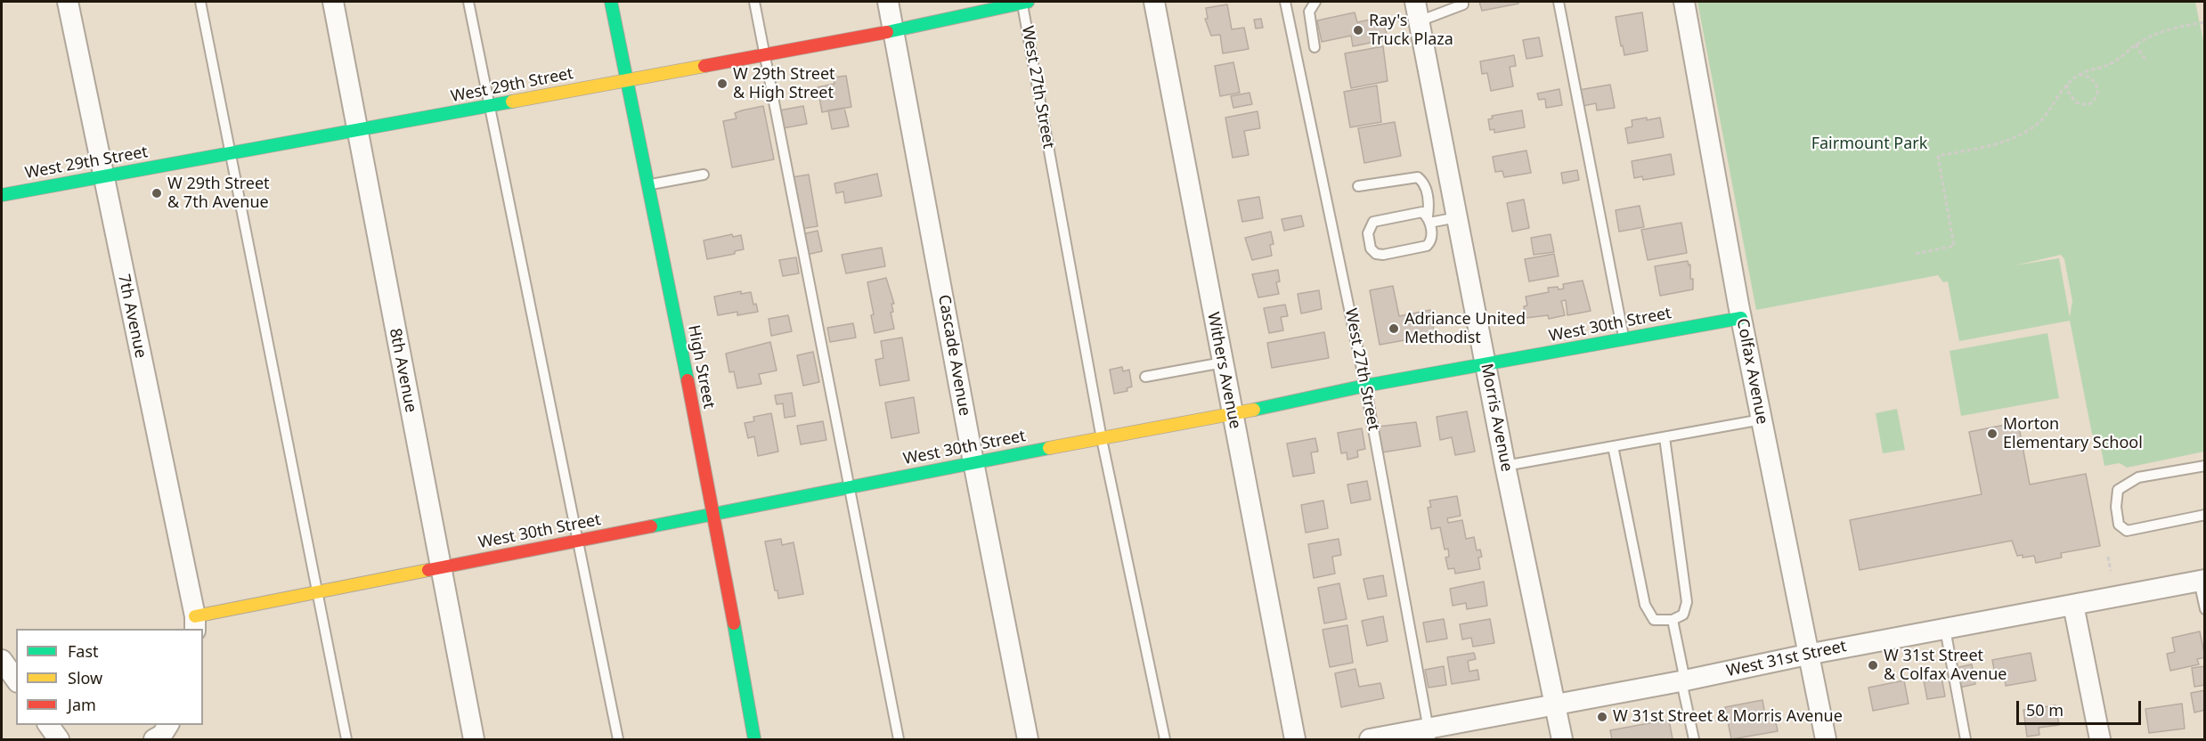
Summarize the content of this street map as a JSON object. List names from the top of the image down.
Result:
{
  "streets": {
    "street": [
      "West 29th Street",
      "7th Avenue",
      "West 30th Street",
      "Cascade Avenue",
      "High Street",
      "8th Avenue",
      "Withers Avenue",
      "Colfax Avenue",
      "Morris Avenue",
      "West 31st Street"
    ],
    "lane": ["West 27th Street"]
  },
  "crossings": [
    ["West 29th Street", "West 27th Street"],
    ["West 29th Street", "7th Avenue"],
    ["West 29th Street", "Cascade Avenue"],
    ["West 29th Street", "High Street"],
    ["West 29th Street", "8th Avenue"],
    ["West 27th Street", "West 30th Street"],
    ["West 27th Street", "West 31st Street"],
    ["7th Avenue", "West 30th Street"],
    ["West 30th Street", "Cascade Avenue"],
    ["West 30th Street", "High Street"],
    ["West 30th Street", "8th Avenue"],
    ["West 30th Street", "Withers Avenue"],
    ["West 30th Street", "Colfax Avenue"],
    ["West 30th Street", "Morris Avenue"],
    ["Colfax Avenue", "West 31st Street"],
    ["Morris Avenue", "West 31st Street"]
  ],
  "parks": ["Fairmount Park"],
  "places": [
    "Ray's Truck Plaza",
    "W 29th Street & High Street",
    "W 29th Street & 7th Avenue",
    "Adriance United Methodist",
    "Morton Elementary School",
    "W 31st Street & Colfax Avenue",
    "W 31st Street & Morris Avenue"
  ],
  "legend": ["Fast", "Slow", "Jam"],
  "scale_bar": "50 m"
}
